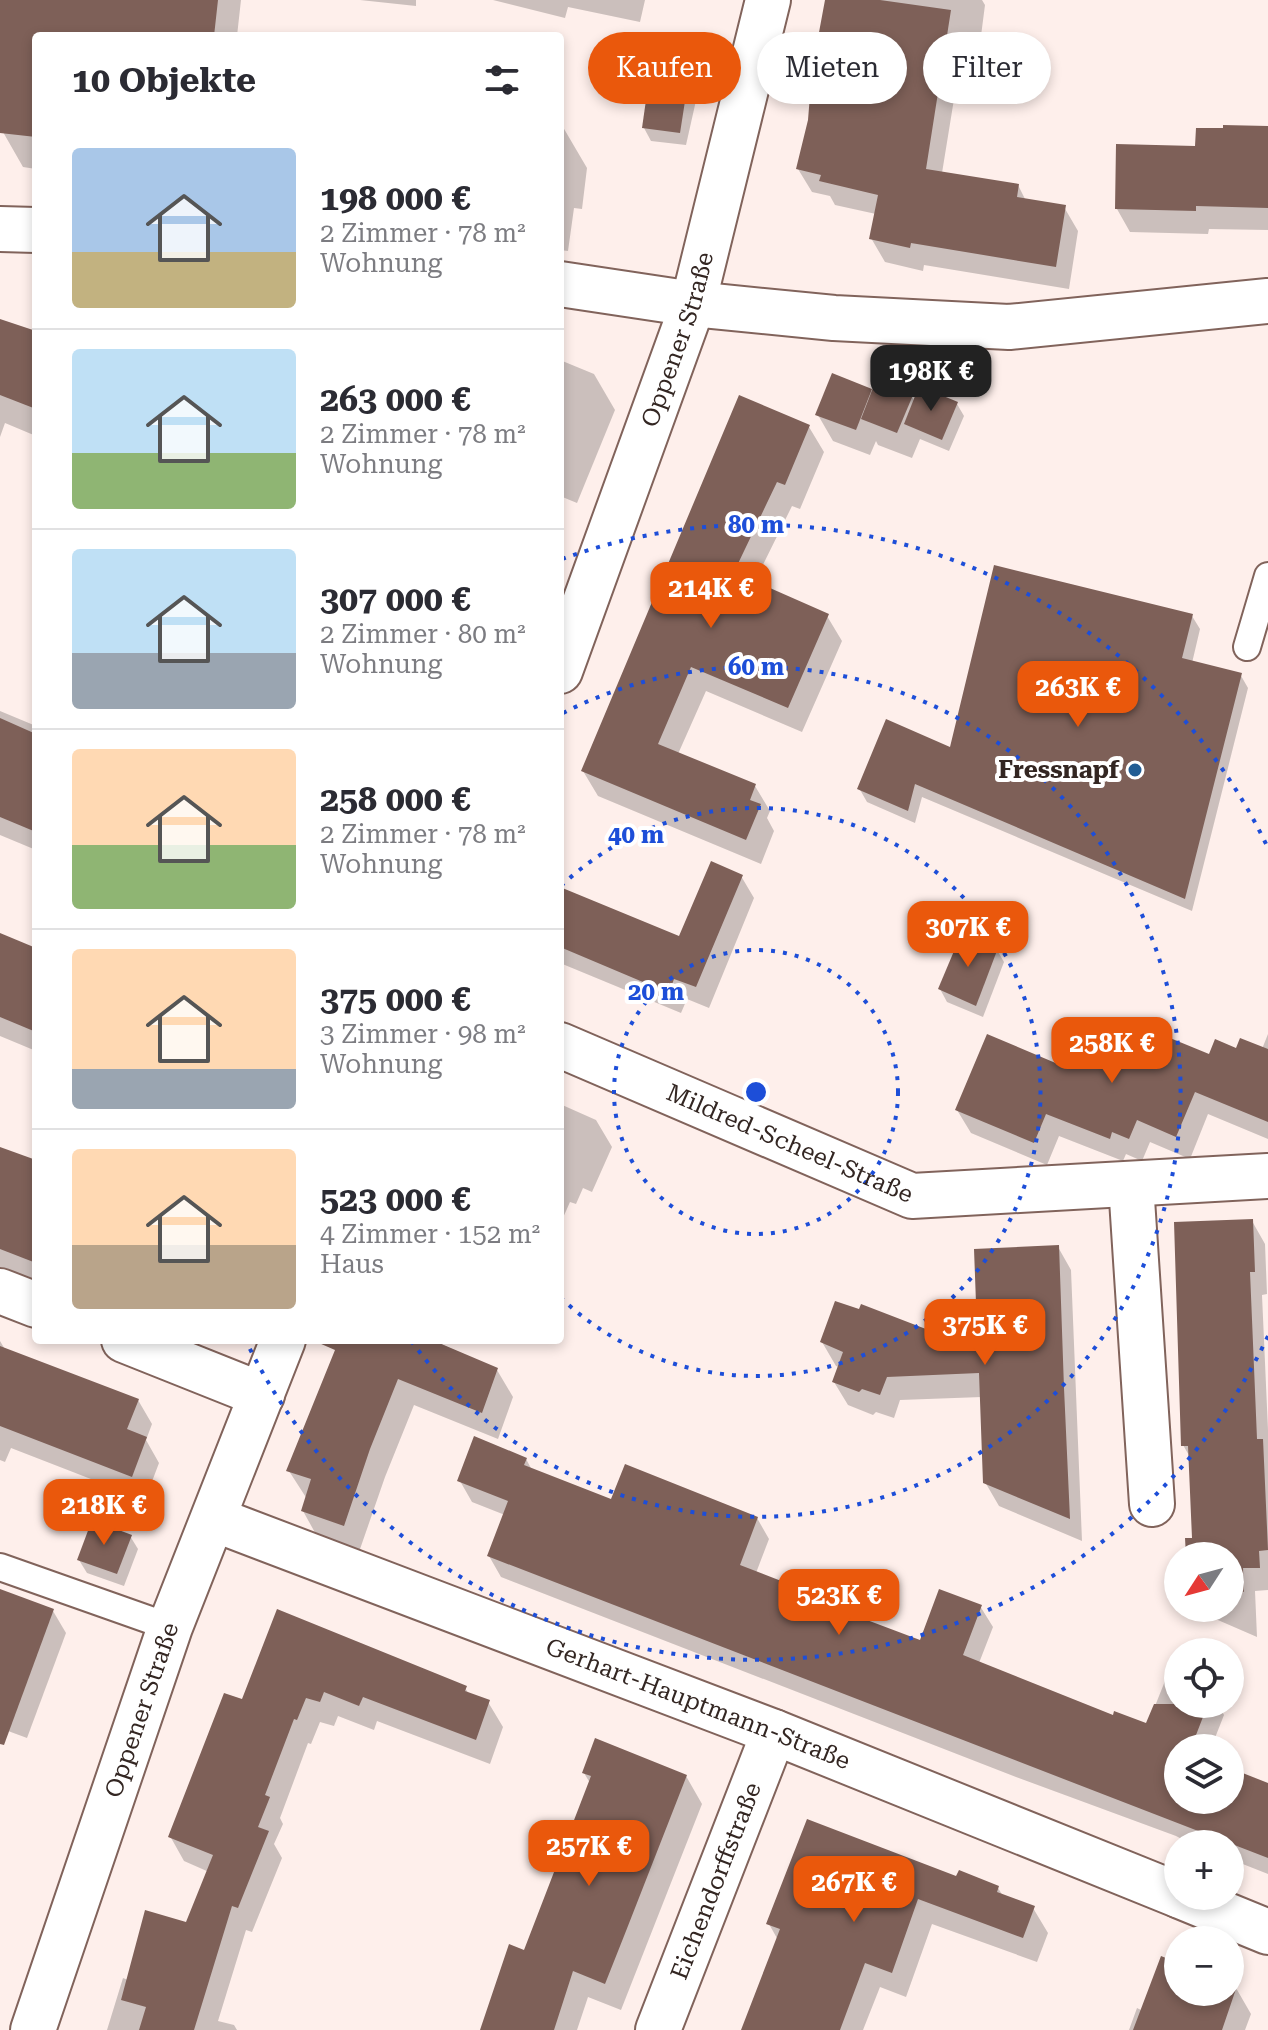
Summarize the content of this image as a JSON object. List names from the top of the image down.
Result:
{
  "streets": {
    "street": [
      "Oppener Straße",
      "Mildred-Scheel-Straße",
      "Gerhart-Hauptmann-Straße",
      "Eichendorffstraße"
    ]
  },
  "crossings": [
    ["Oppener Straße", "Gerhart-Hauptmann-Straße"],
    ["Gerhart-Hauptmann-Straße", "Eichendorffstraße"]
  ],
  "places": ["Fressnapf"],
  "north": "bottom left",
  "page": {
    "chip": ["Kaufen", "Mieten", "Filter"],
    "heading": "10 Objekte",
    "list": [
      {
        "name": "198 000 €",
        "note": "2 Zimmer · 78 m² · Wohnung"
      },
      {
        "name": "263 000 €",
        "note": "2 Zimmer · 78 m² · Wohnung"
      },
      {
        "name": "307 000 €",
        "note": "2 Zimmer · 80 m² · Wohnung"
      },
      {
        "name": "258 000 €",
        "note": "2 Zimmer · 78 m² · Wohnung"
      },
      {
        "name": "375 000 €",
        "note": "3 Zimmer · 98 m² · Wohnung"
      },
      {
        "name": "523 000 €",
        "note": "4 Zimmer · 152 m² · Haus"
      }
    ],
    "price": [
      "198K €",
      "214K €",
      "263K €",
      "307K €",
      "258K €",
      "375K €",
      "218K €",
      "523K €",
      "257K €",
      "267K €"
    ],
    "map_buttons": ["+", "−"]
  },
  "rings": [
    "80 m",
    "60 m",
    "40 m",
    "20 m"
  ]
}
